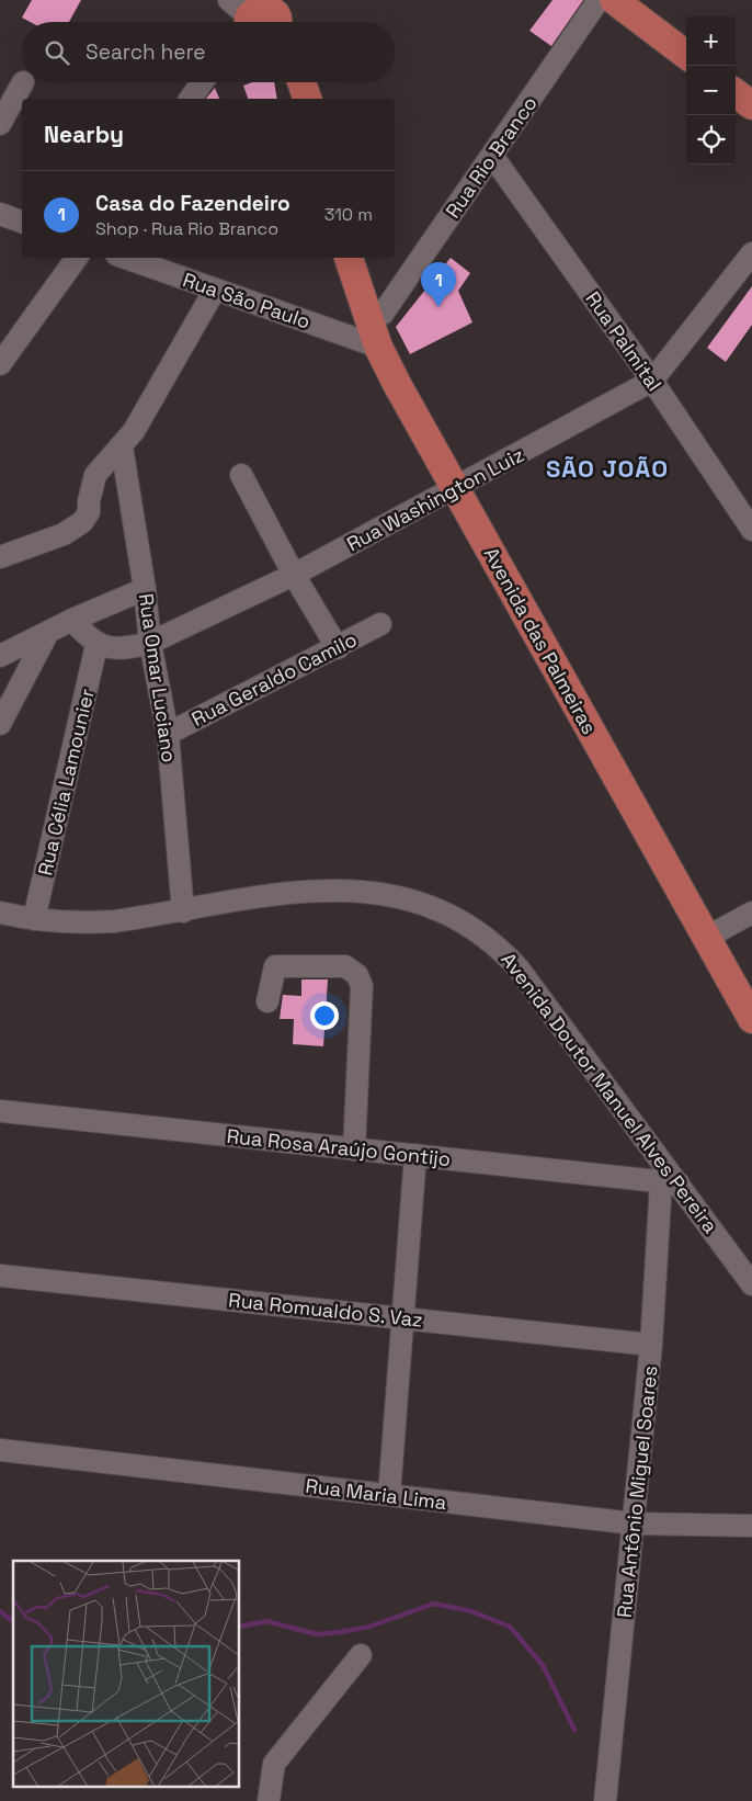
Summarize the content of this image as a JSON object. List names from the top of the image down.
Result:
{
  "streets": {
    "main road": ["Avenida das Palmeiras"],
    "street": [
      "Rua Rio Branco",
      "Rua São Paulo",
      "Rua Palmital",
      "Rua Washington Luiz",
      "Rua Omar Luciano",
      "Rua Geraldo Camilo",
      "Rua Célia Lamounier",
      "Avenida Doutor Manuel Alves Pereira",
      "Rua Rosa Araújo Gontijo",
      "Rua Romualdo S. Vaz",
      "Rua Antônio Miguel Soares",
      "Rua Maria Lima"
    ]
  },
  "crossings": [
    ["Rua Rio Branco", "Rua Palmital"],
    ["Rua Rio Branco", "Avenida das Palmeiras"],
    ["Rua São Paulo", "Avenida das Palmeiras"],
    ["Rua Palmital", "Rua Washington Luiz"],
    ["Rua Washington Luiz", "Avenida das Palmeiras"],
    ["Rua Washington Luiz", "Rua Omar Luciano"],
    ["Rua Washington Luiz", "Rua Célia Lamounier"],
    ["Rua Omar Luciano", "Rua Geraldo Camilo"],
    ["Rua Omar Luciano", "Avenida Doutor Manuel Alves Pereira"],
    ["Rua Célia Lamounier", "Avenida Doutor Manuel Alves Pereira"],
    ["Avenida Doutor Manuel Alves Pereira", "Rua Rosa Araújo Gontijo"],
    ["Avenida Doutor Manuel Alves Pereira", "Rua Antônio Miguel Soares"],
    ["Rua Rosa Araújo Gontijo", "Rua Antônio Miguel Soares"],
    ["Rua Romualdo S. Vaz", "Rua Antônio Miguel Soares"],
    ["Rua Antônio Miguel Soares", "Rua Maria Lima"]
  ],
  "districts": ["SÃO JOÃO"],
  "page": {
    "map_buttons": ["+", "−"],
    "search": "Search here",
    "heading": "Nearby",
    "list": [
      {
        "mark": "1",
        "name": "Casa do Fazendeiro",
        "note": "Shop · Rua Rio Branco",
        "value": "310 m"
      }
    ],
    "pins": "1"
  }
}
